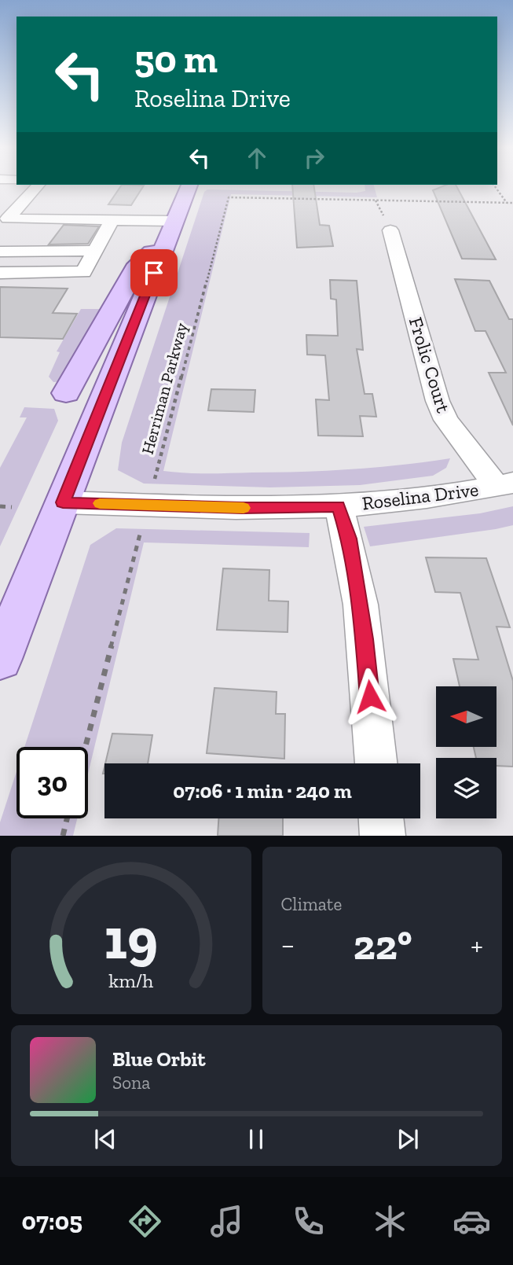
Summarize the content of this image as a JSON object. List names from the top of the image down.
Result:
{
  "streets": {
    "street": ["Frolic Court", "Roselina Drive"],
    "path": ["Herriman Parkway"]
  },
  "crossings": [
    ["Frolic Court", "Roselina Drive"]
  ],
  "north": "left",
  "page": {
    "turn": ["50 m", "Roselina Drive"],
    "limit": "30",
    "trip": "07:06 · 1 min · 240 m",
    "tile": "Climate",
    "heat": ["−", "22°", "+"],
    "song": ["Blue Orbit", "Sona"],
    "tabs": "07:05",
    "gauge": ["19", "km/h"]
  }
}
